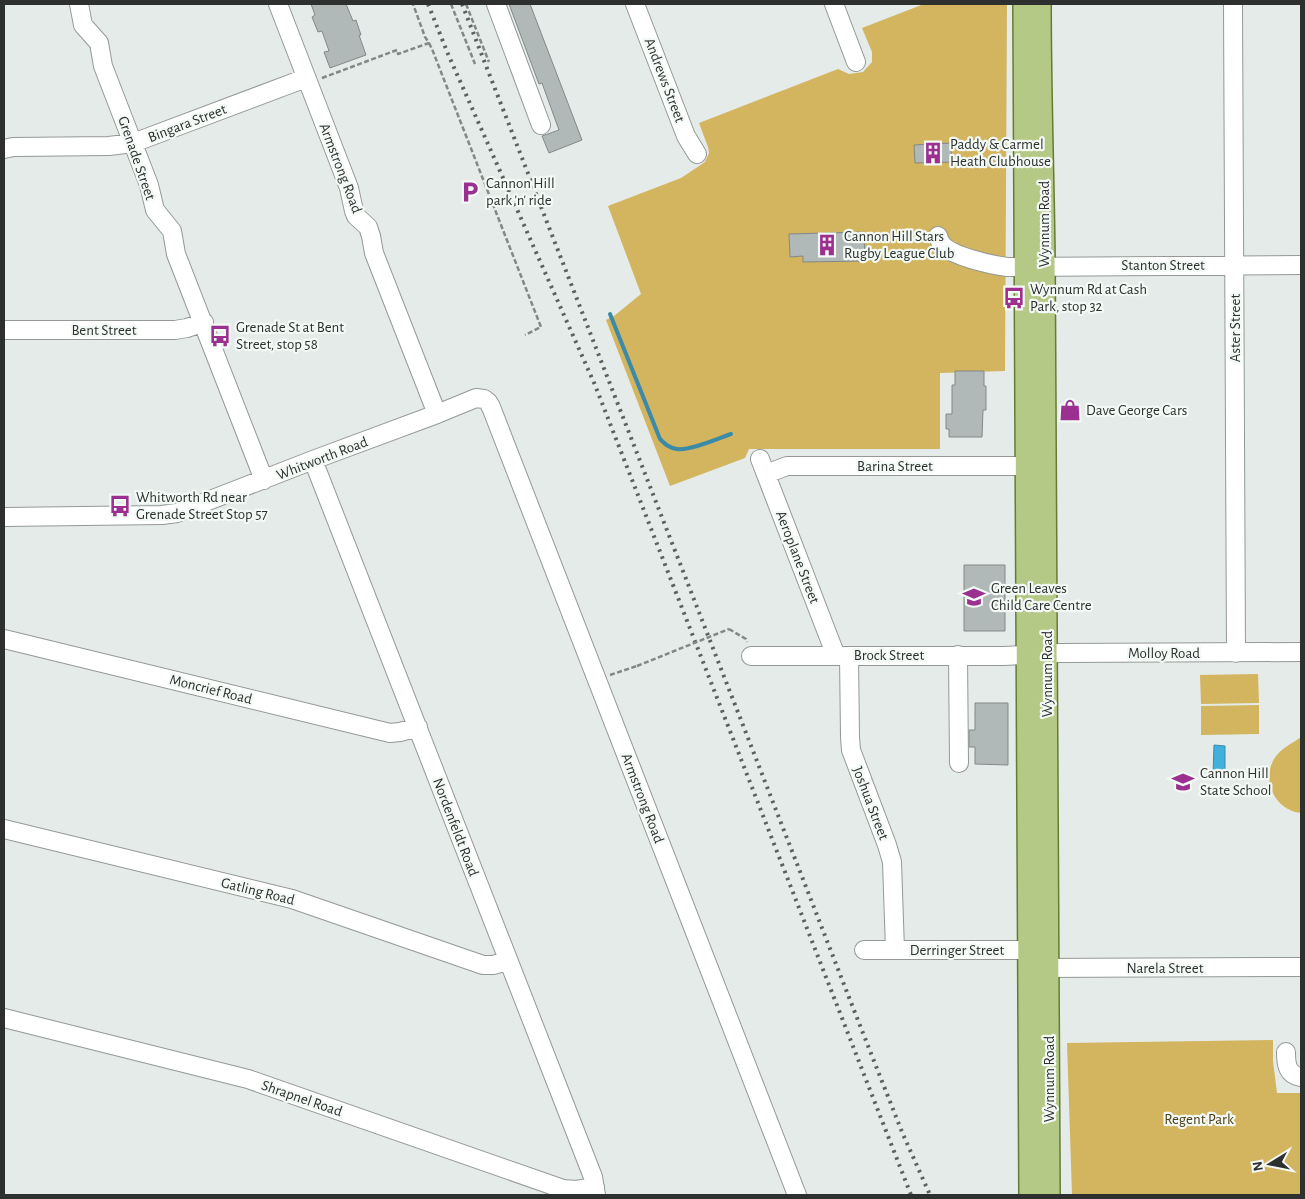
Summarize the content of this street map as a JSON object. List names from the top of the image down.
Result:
{
  "streets": {
    "main road": ["Wynnum Road"],
    "street": [
      "Andrews Street",
      "Bingara Street",
      "Grenade Street",
      "Armstrong Road",
      "Stanton Street",
      "Aster Street",
      "Bent Street",
      "Whitworth Road",
      "Barina Street",
      "Aeroplane Street",
      "Molloy Road",
      "Brock Street",
      "Moncrief Road",
      "Joshua Street",
      "Nordenfeldt Road",
      "Gatling Road",
      "Derringer Street",
      "Narela Street",
      "Shrapnel Road"
    ]
  },
  "crossings": [
    ["Bingara Street", "Grenade Street"],
    ["Bingara Street", "Armstrong Road"],
    ["Grenade Street", "Bent Street"],
    ["Grenade Street", "Whitworth Road"],
    ["Armstrong Road", "Whitworth Road"],
    ["Wynnum Road", "Stanton Street"],
    ["Wynnum Road", "Barina Street"],
    ["Wynnum Road", "Molloy Road"],
    ["Wynnum Road", "Brock Street"],
    ["Wynnum Road", "Derringer Street"],
    ["Wynnum Road", "Narela Street"],
    ["Stanton Street", "Aster Street"],
    ["Aster Street", "Molloy Road"],
    ["Whitworth Road", "Nordenfeldt Road"],
    ["Barina Street", "Aeroplane Street"],
    ["Aeroplane Street", "Brock Street"],
    ["Aeroplane Street", "Joshua Street"],
    ["Molloy Road", "Brock Street"],
    ["Brock Street", "Joshua Street"],
    ["Moncrief Road", "Nordenfeldt Road"],
    ["Joshua Street", "Derringer Street"],
    ["Nordenfeldt Road", "Gatling Road"],
    ["Nordenfeldt Road", "Shrapnel Road"],
    ["Derringer Street", "Narela Street"]
  ],
  "parks": ["Regent Park"],
  "places": {
    "building": ["Paddy & Carmel Heath Clubhouse", "Cannon Hill Stars Rugby League Club"],
    "parking": ["Cannon Hill park 'n' ride"],
    "bus stop": ["Wynnum Rd at Cash Park, stop 32", "Grenade St at Bent Street, stop 58", "Whitworth Rd near Grenade Street Stop 57"],
    "shop": ["Dave George Cars"],
    "school or university": ["Green Leaves Child Care Centre", "Cannon Hill State School"]
  },
  "north": "left"
}
